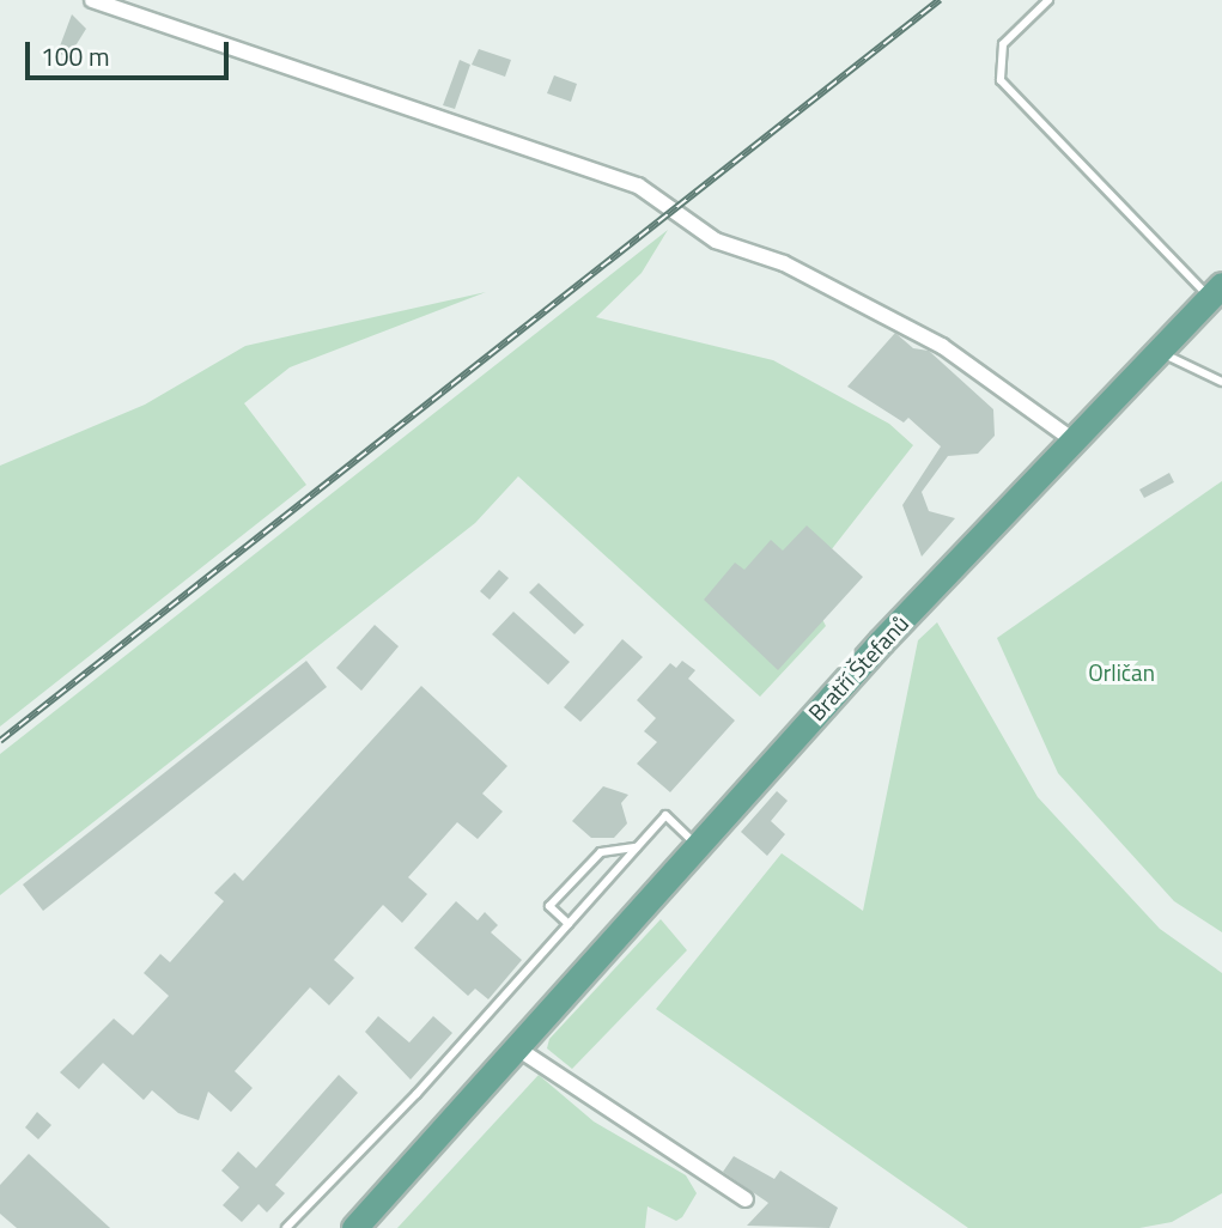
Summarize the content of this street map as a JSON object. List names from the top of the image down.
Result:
{
  "streets": {
    "main road": ["Bratří Štefanů"]
  },
  "parks": ["Orličan"],
  "scale_bar": "100 m"
}
